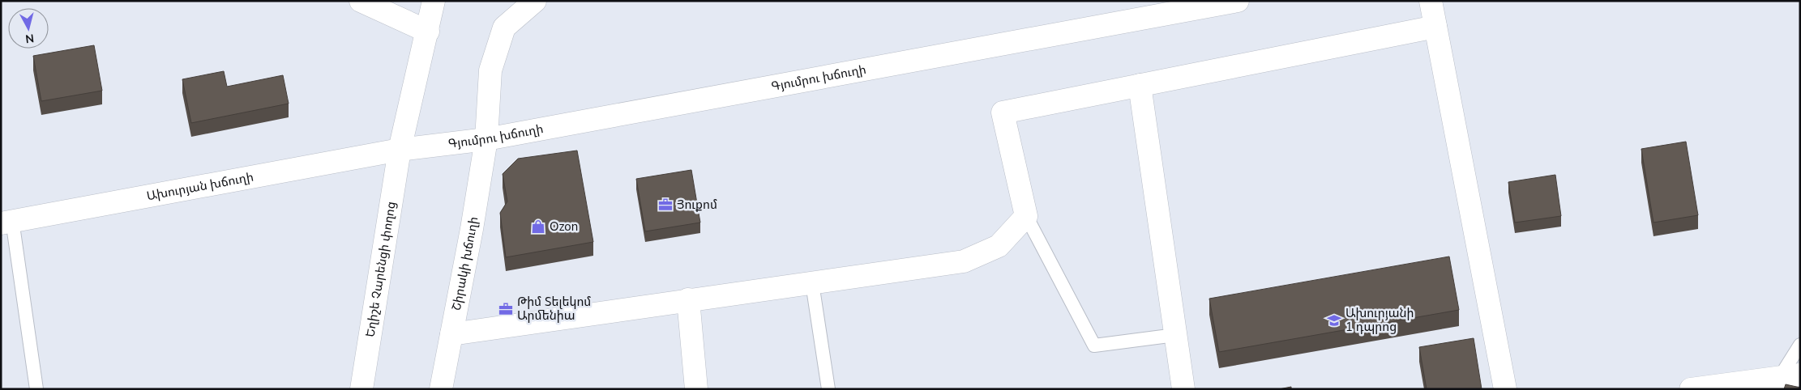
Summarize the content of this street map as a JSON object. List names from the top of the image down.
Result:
{
  "streets": {
    "street": [
      "Գյումրու խճուղի",
      "Ախուրյան խճուղի",
      "Շիրակի խճուղի",
      "Եղիշե Չարենցի փողոց"
    ]
  },
  "crossings": [
    ["Գյումրու խճուղի", "Ախուրյան խճուղի"],
    ["Գյումրու խճուղի", "Շիրակի խճուղի"],
    ["Գյումրու խճուղի", "Եղիշե Չարենցի փողոց"],
    ["Ախուրյան խճուղի", "Եղիշե Չարենցի փողոց"]
  ],
  "places": {
    "office": ["Յուքոմ", "Թիմ Տելեկոմ Արմենիա"],
    "shop": ["Ozon"],
    "school or university": ["Ախուրյանի 1 դպրոց"]
  },
  "north": "bottom"
}
